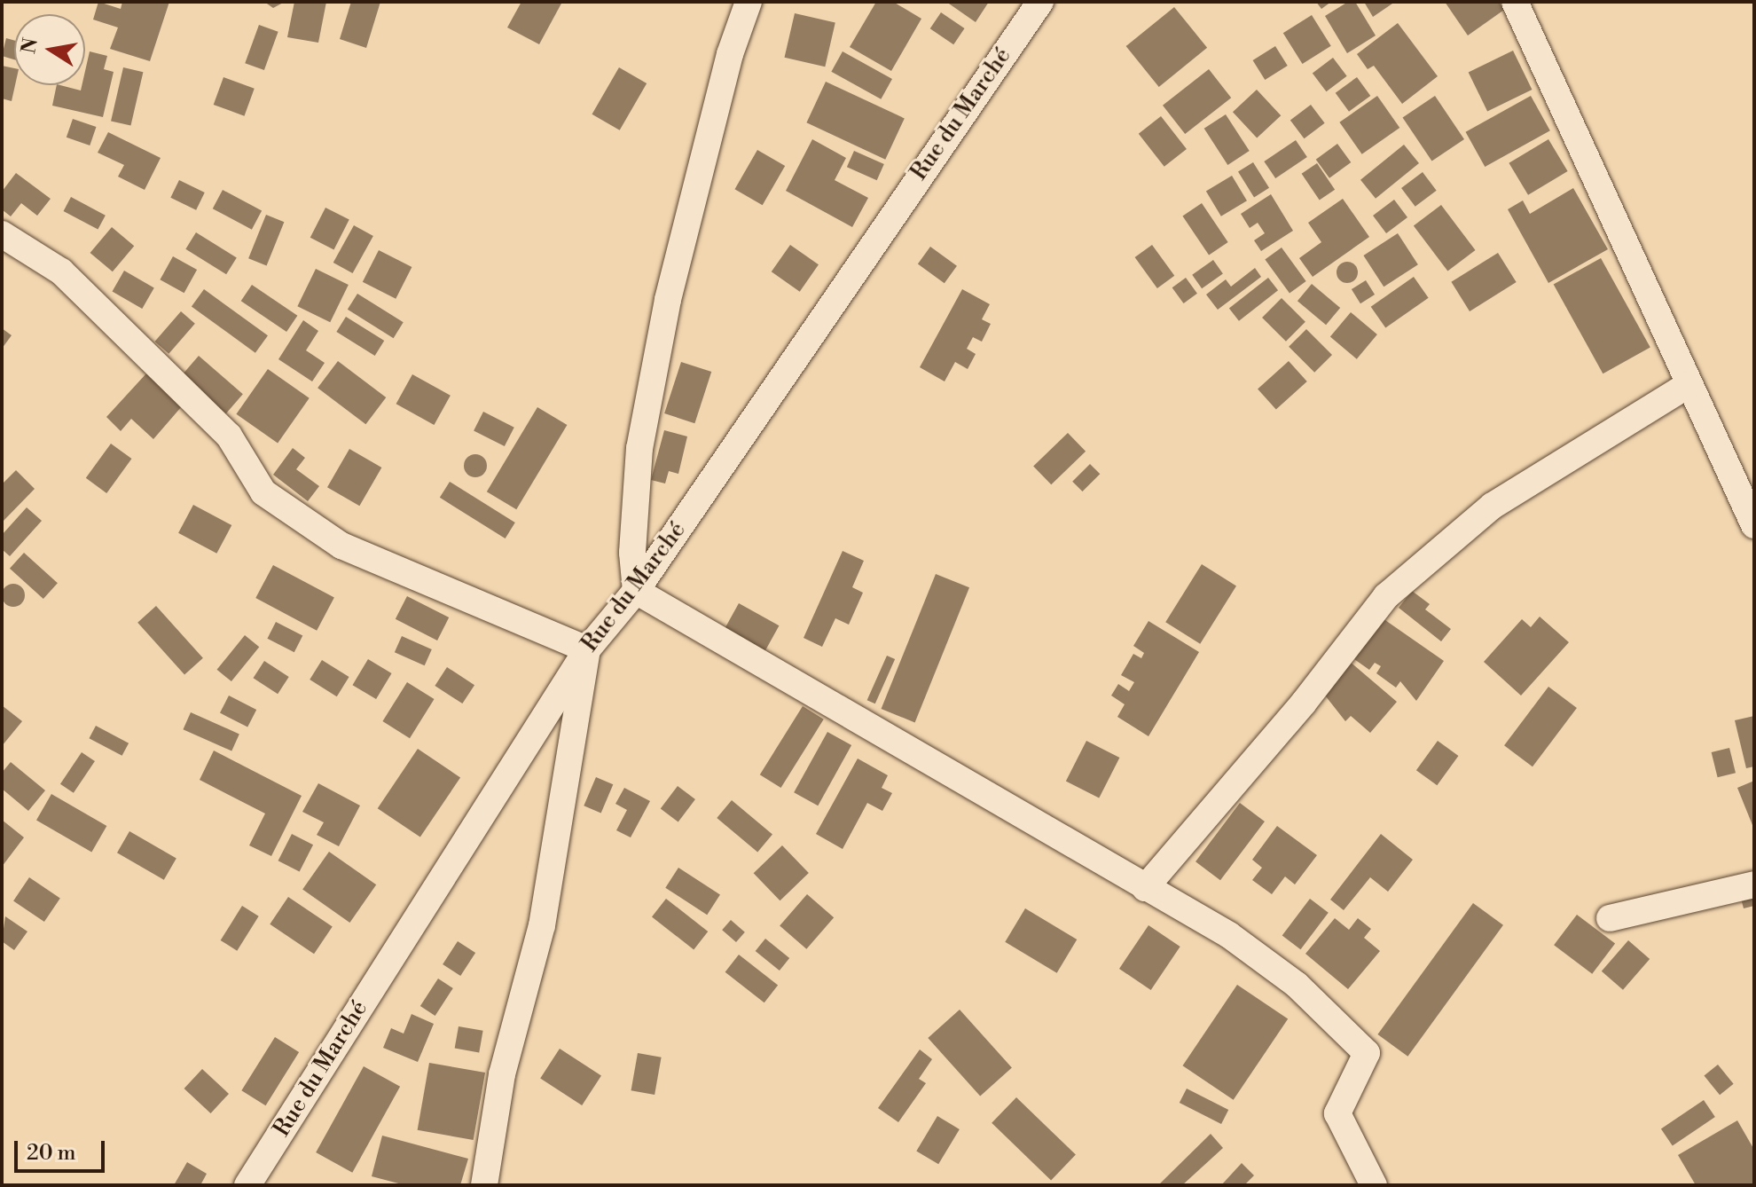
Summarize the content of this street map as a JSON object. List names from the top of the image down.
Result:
{
  "streets": {
    "street": ["Rue du Marché"]
  },
  "scale_bar": "20 m",
  "north": "left"
}
